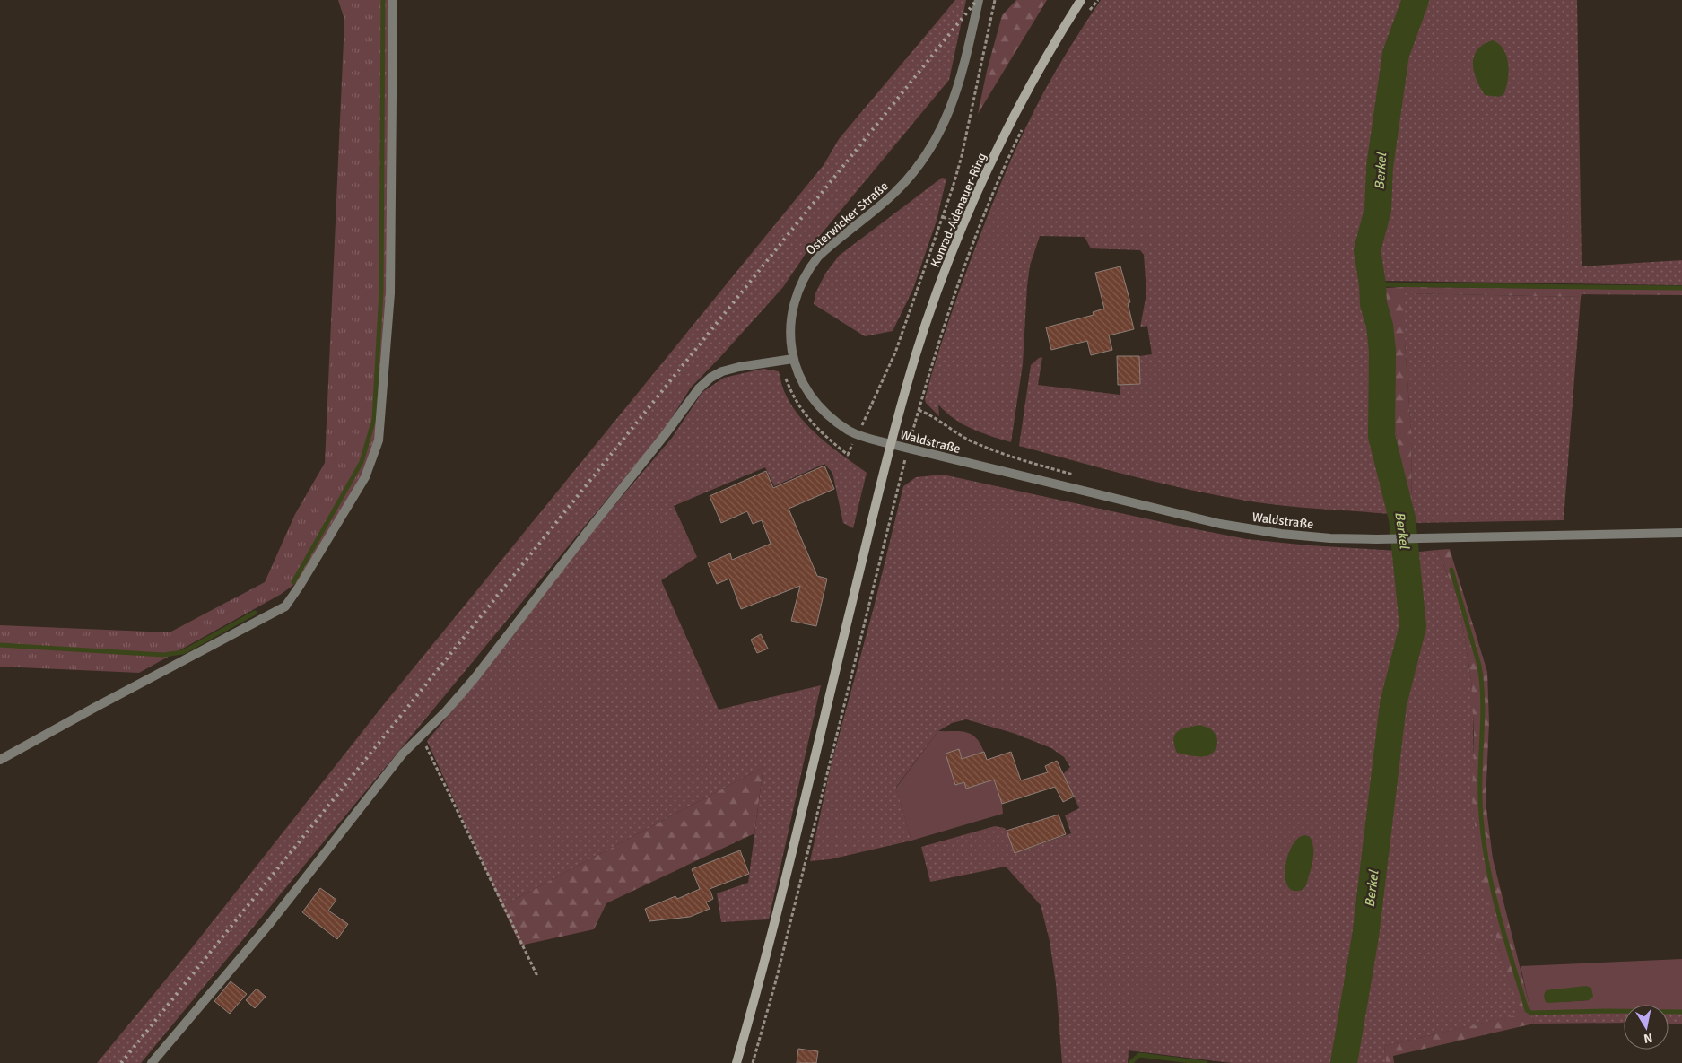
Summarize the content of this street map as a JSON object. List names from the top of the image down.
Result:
{
  "streets": {
    "main road": ["Konrad-Adenauer-Ring"],
    "street": ["Osterwicker Straße", "Waldstraße"]
  },
  "crossings": [
    ["Konrad-Adenauer-Ring", "Osterwicker Straße"],
    ["Konrad-Adenauer-Ring", "Waldstraße"],
    ["Osterwicker Straße", "Waldstraße"]
  ],
  "water": ["Berkel"],
  "north": "bottom"
}
